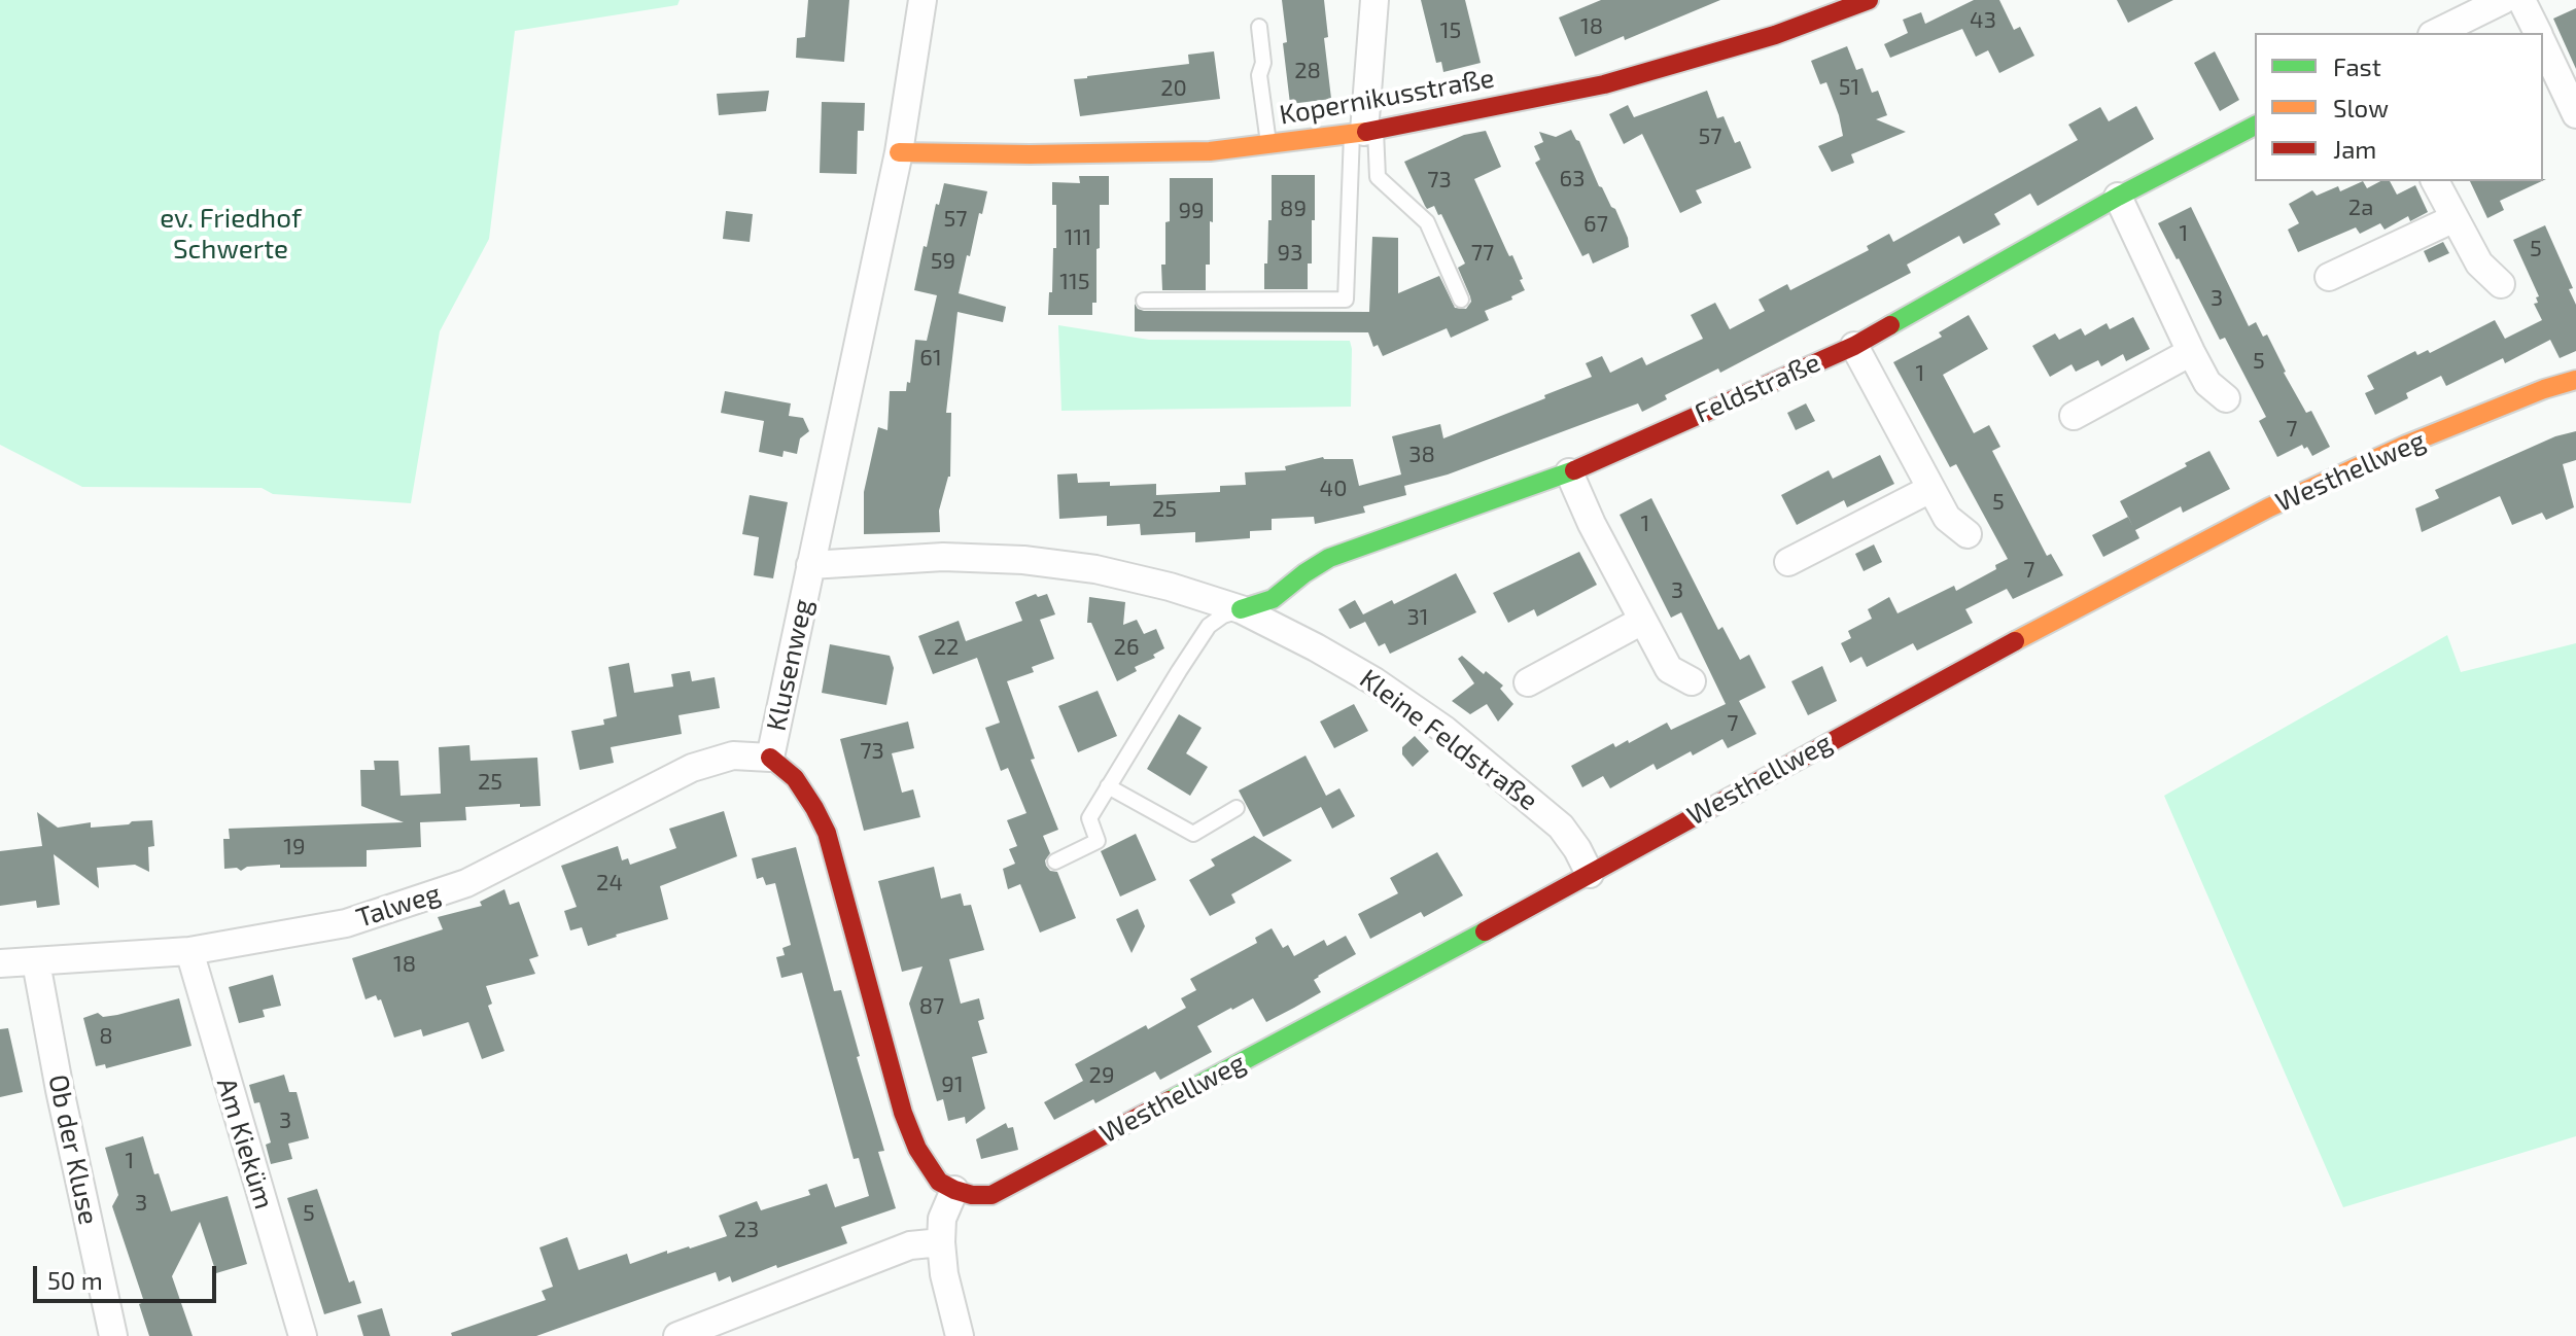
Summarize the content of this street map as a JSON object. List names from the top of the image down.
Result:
{
  "streets": {
    "street": [
      "Kopernikusstraße",
      "Feldstraße",
      "Westhellweg",
      "Klusenweg",
      "Kleine Feldstraße",
      "Talweg",
      "Am Kieküm",
      "Ob der Kluse"
    ]
  },
  "crossings": [
    ["Kopernikusstraße", "Klusenweg"],
    ["Feldstraße", "Kleine Feldstraße"],
    ["Westhellweg", "Klusenweg"],
    ["Westhellweg", "Kleine Feldstraße"],
    ["Klusenweg", "Kleine Feldstraße"],
    ["Klusenweg", "Talweg"],
    ["Talweg", "Am Kieküm"],
    ["Talweg", "Ob der Kluse"]
  ],
  "parks": ["ev. Friedhof Schwerte"],
  "house_numbers": [
    "43",
    "18",
    "15",
    "28",
    "51",
    "20",
    "57",
    "63",
    "73",
    "2a",
    "89",
    "99",
    "57",
    "67",
    "1",
    "111",
    "5",
    "93",
    "77",
    "59",
    "115",
    "3",
    "61",
    "5",
    "1",
    "7",
    "38",
    "40",
    "5",
    "25",
    "1",
    "7",
    "3",
    "31",
    "22",
    "26",
    "7",
    "73",
    "25",
    "19",
    "24",
    "18",
    "87",
    "8",
    "29",
    "91",
    "3",
    "1",
    "3",
    "5",
    "23"
  ],
  "legend": ["Fast", "Slow", "Jam"],
  "scale_bar": "50 m"
}
